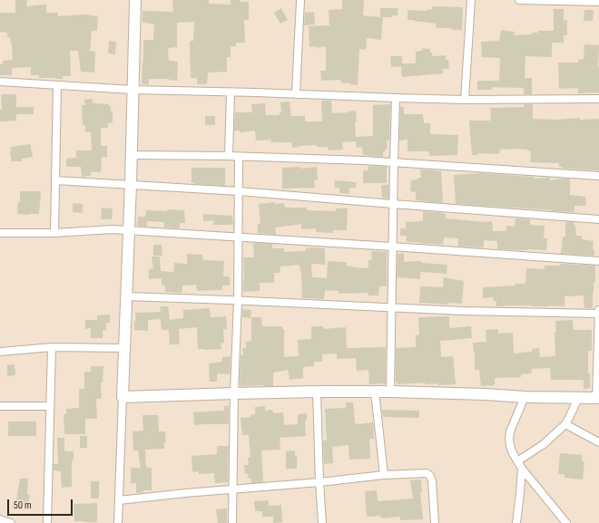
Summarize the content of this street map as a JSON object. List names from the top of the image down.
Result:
{
  "scale_bar": "50 m"
}
